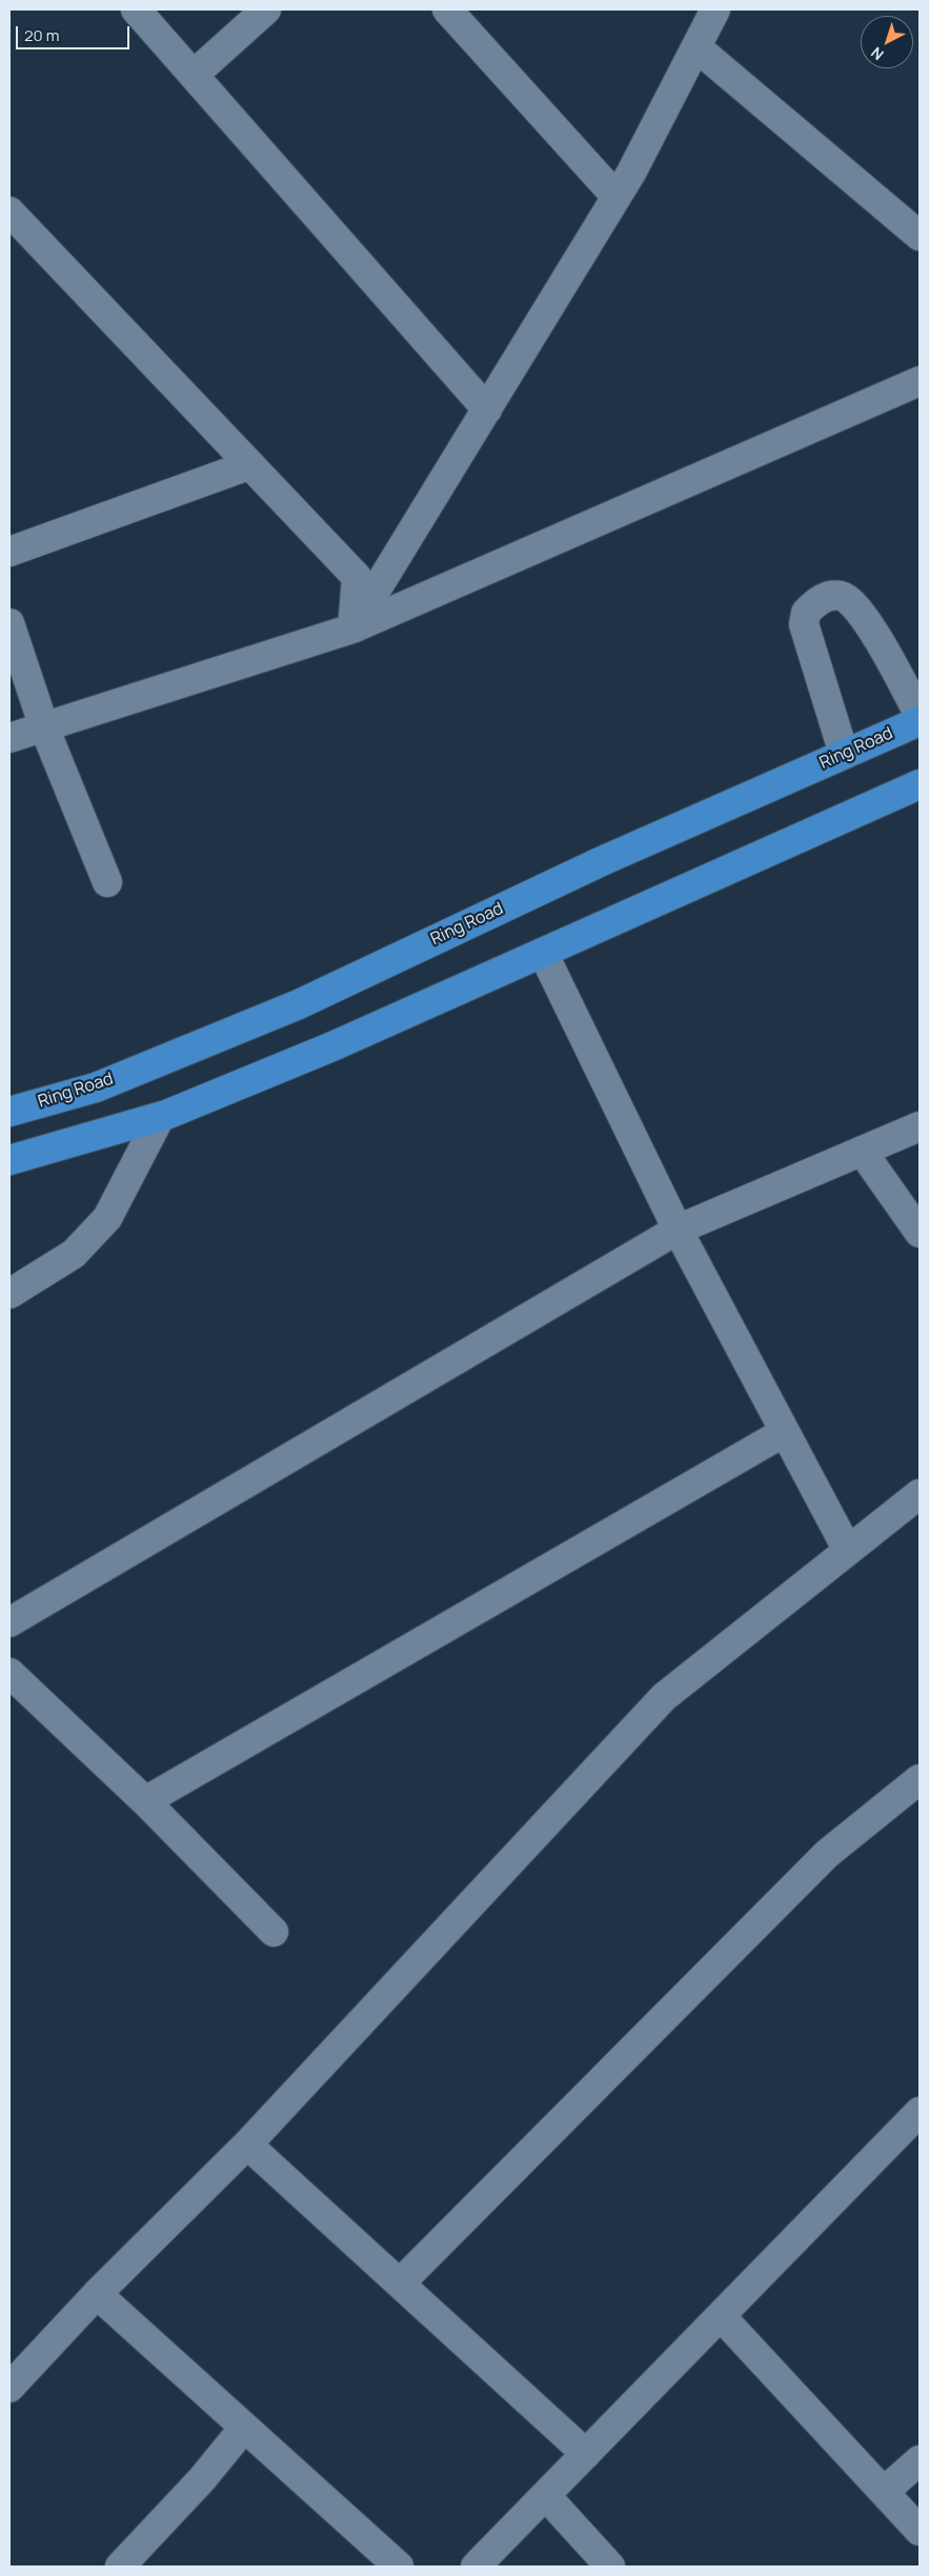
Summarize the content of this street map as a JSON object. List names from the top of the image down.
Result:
{
  "streets": {
    "highway": ["Ring Road"]
  },
  "scale_bar": "20 m",
  "north": "bottom left"
}
